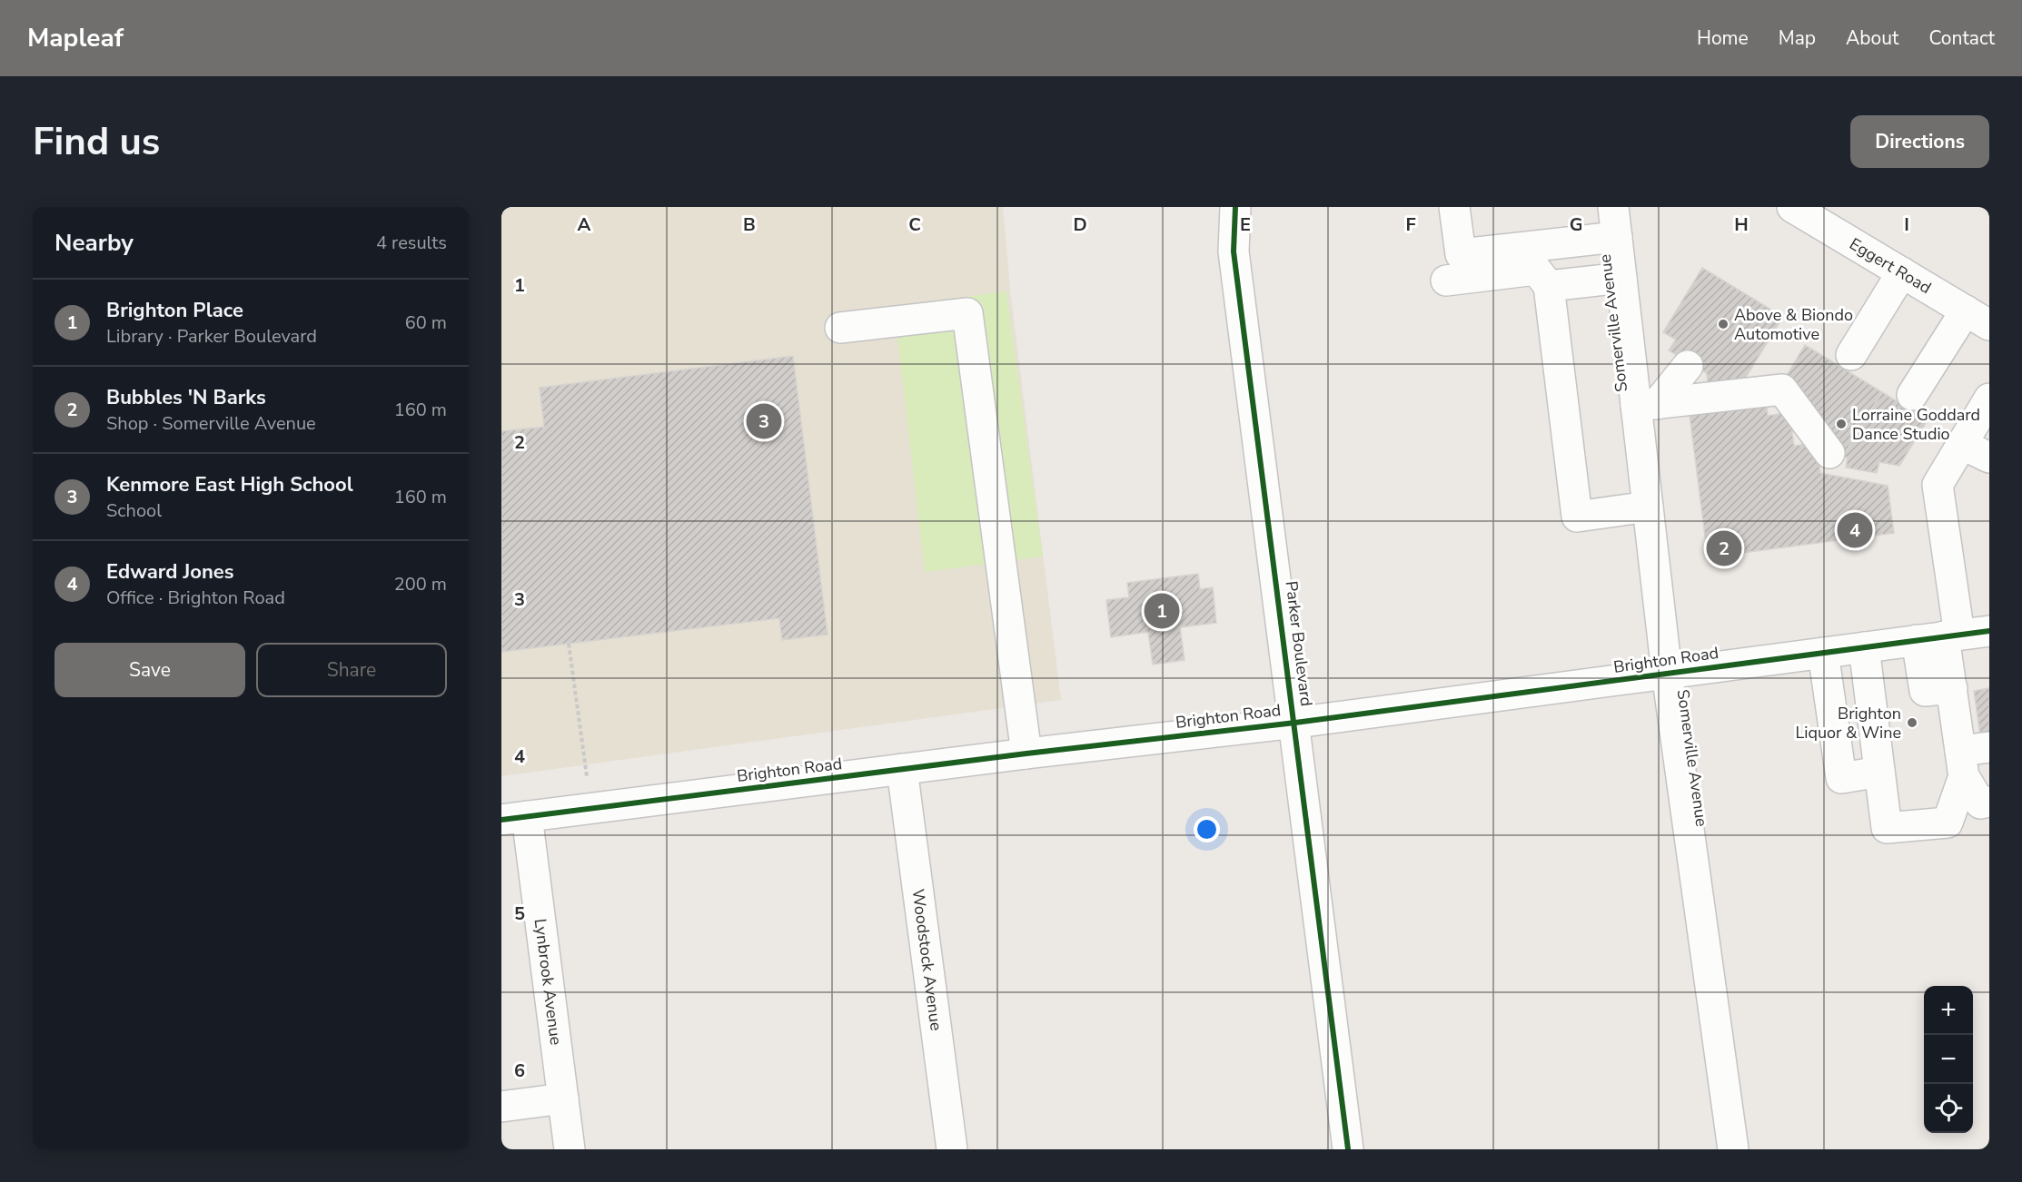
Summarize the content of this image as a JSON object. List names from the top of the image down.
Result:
{
  "streets": {
    "street": [
      "Eggert Road",
      "Somerville Avenue",
      "Parker Boulevard",
      "Brighton Road",
      "Woodstock Avenue",
      "Lynbrook Avenue"
    ]
  },
  "crossings": [
    ["Somerville Avenue", "Brighton Road"],
    ["Parker Boulevard", "Brighton Road"],
    ["Brighton Road", "Woodstock Avenue"],
    ["Brighton Road", "Lynbrook Avenue"]
  ],
  "places": ["Above & Biondo Automotive", "Lorraine Goddard Dance Studio", "Brighton Liquor & Wine"],
  "page": {
    "header": "Mapleaf",
    "nav": [
      "Home",
      "Map",
      "About",
      "Contact"
    ],
    "buttons": [
      "Directions",
      ["Save", "Share"]
    ],
    "title": "Find us",
    "heading": ["Nearby", "4 results"],
    "list": [
      {
        "mark": "1",
        "name": "Brighton Place",
        "note": "Library · Parker Boulevard",
        "value": "60 m"
      },
      {
        "mark": "2",
        "name": "Bubbles 'N Barks",
        "note": "Shop · Somerville Avenue",
        "value": "160 m"
      },
      {
        "mark": "3",
        "name": "Kenmore East High School",
        "note": "School",
        "value": "160 m"
      },
      {
        "mark": "4",
        "name": "Edward Jones",
        "note": "Office · Brighton Road",
        "value": "200 m"
      }
    ],
    "pins": [
      "3",
      "4",
      "2",
      "1"
    ],
    "map_buttons": ["+", "−"]
  },
  "grid": {
    "columns": [
      "A",
      "B",
      "C",
      "D",
      "E",
      "F",
      "G",
      "H",
      "I"
    ],
    "rows": [
      "1",
      "2",
      "3",
      "4",
      "5",
      "6"
    ]
  }
}
